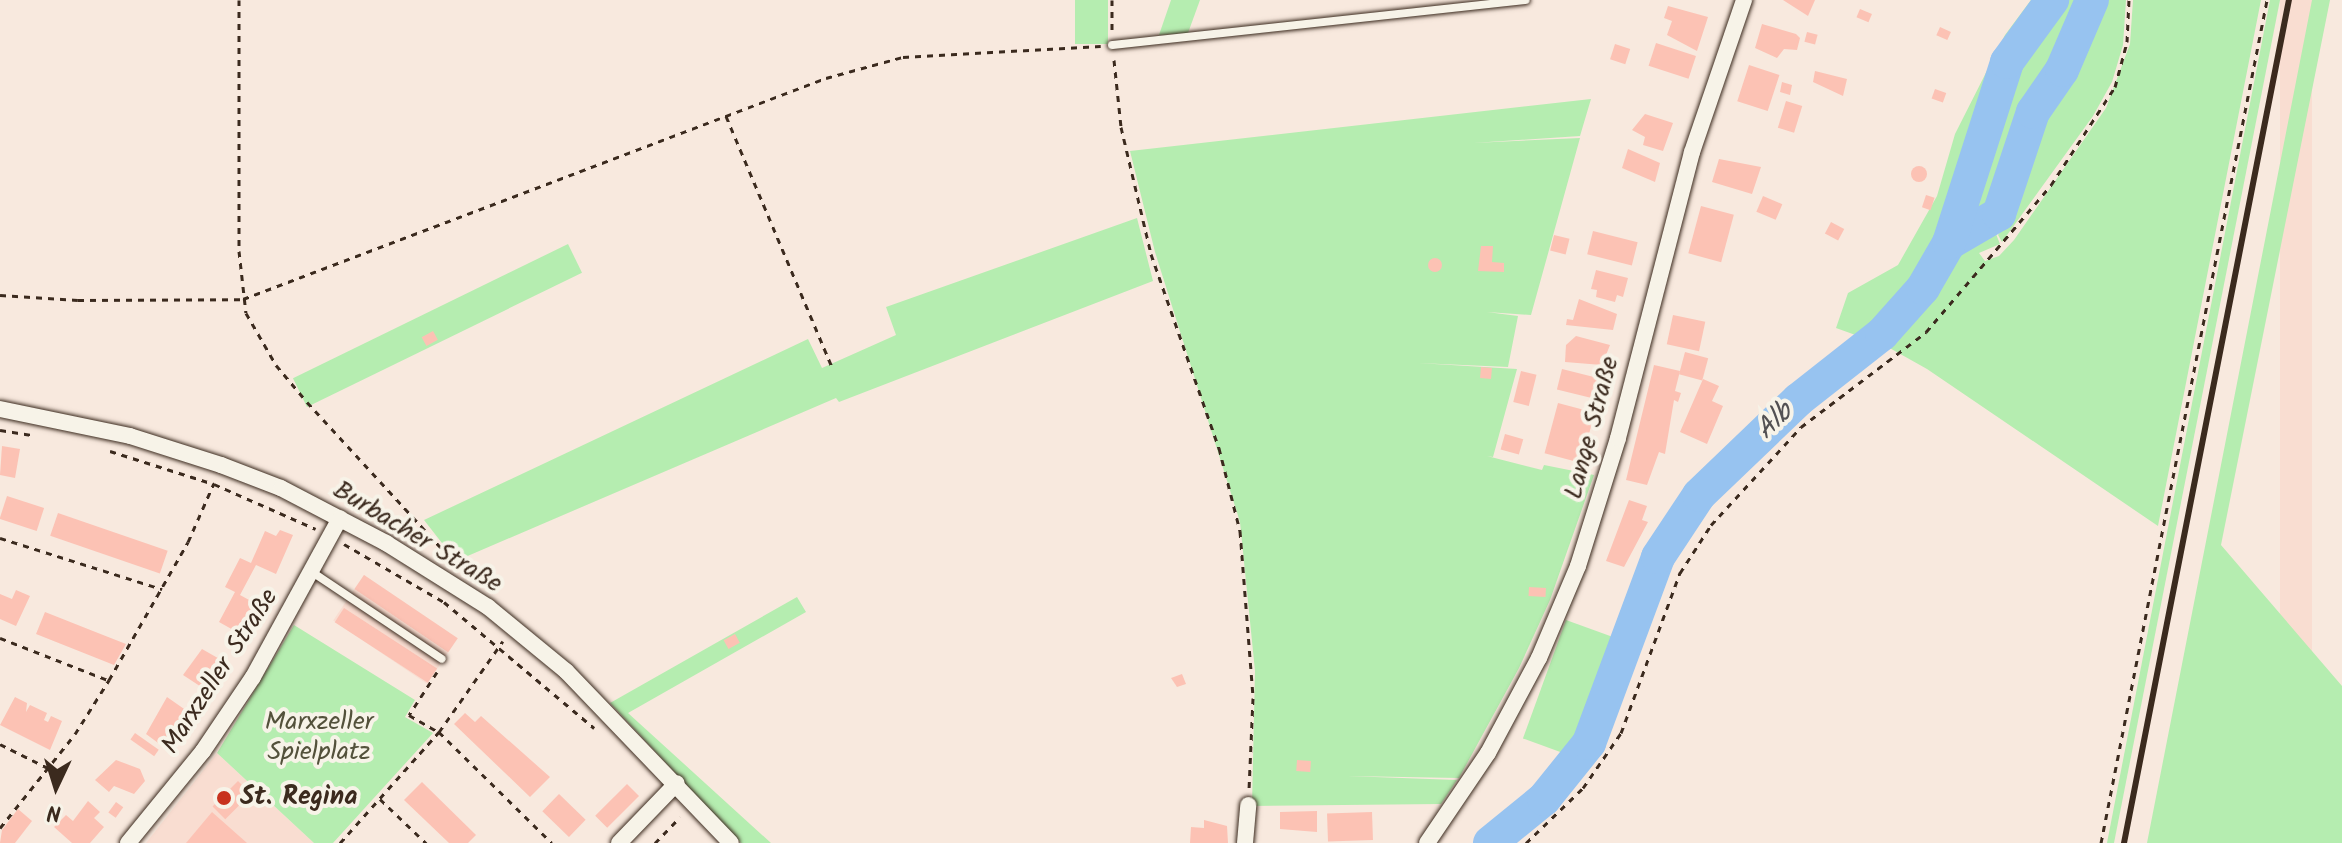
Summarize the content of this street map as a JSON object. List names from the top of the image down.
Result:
{
  "streets": {
    "street": ["Lange Straße", "Burbacher Straße", "Marxzeller Straße"]
  },
  "crossings": [
    ["Burbacher Straße", "Marxzeller Straße"]
  ],
  "water": ["Alb"],
  "parks": ["Marxzeller Spielplatz"],
  "places": ["St. Regina"],
  "north": "bottom"
}
